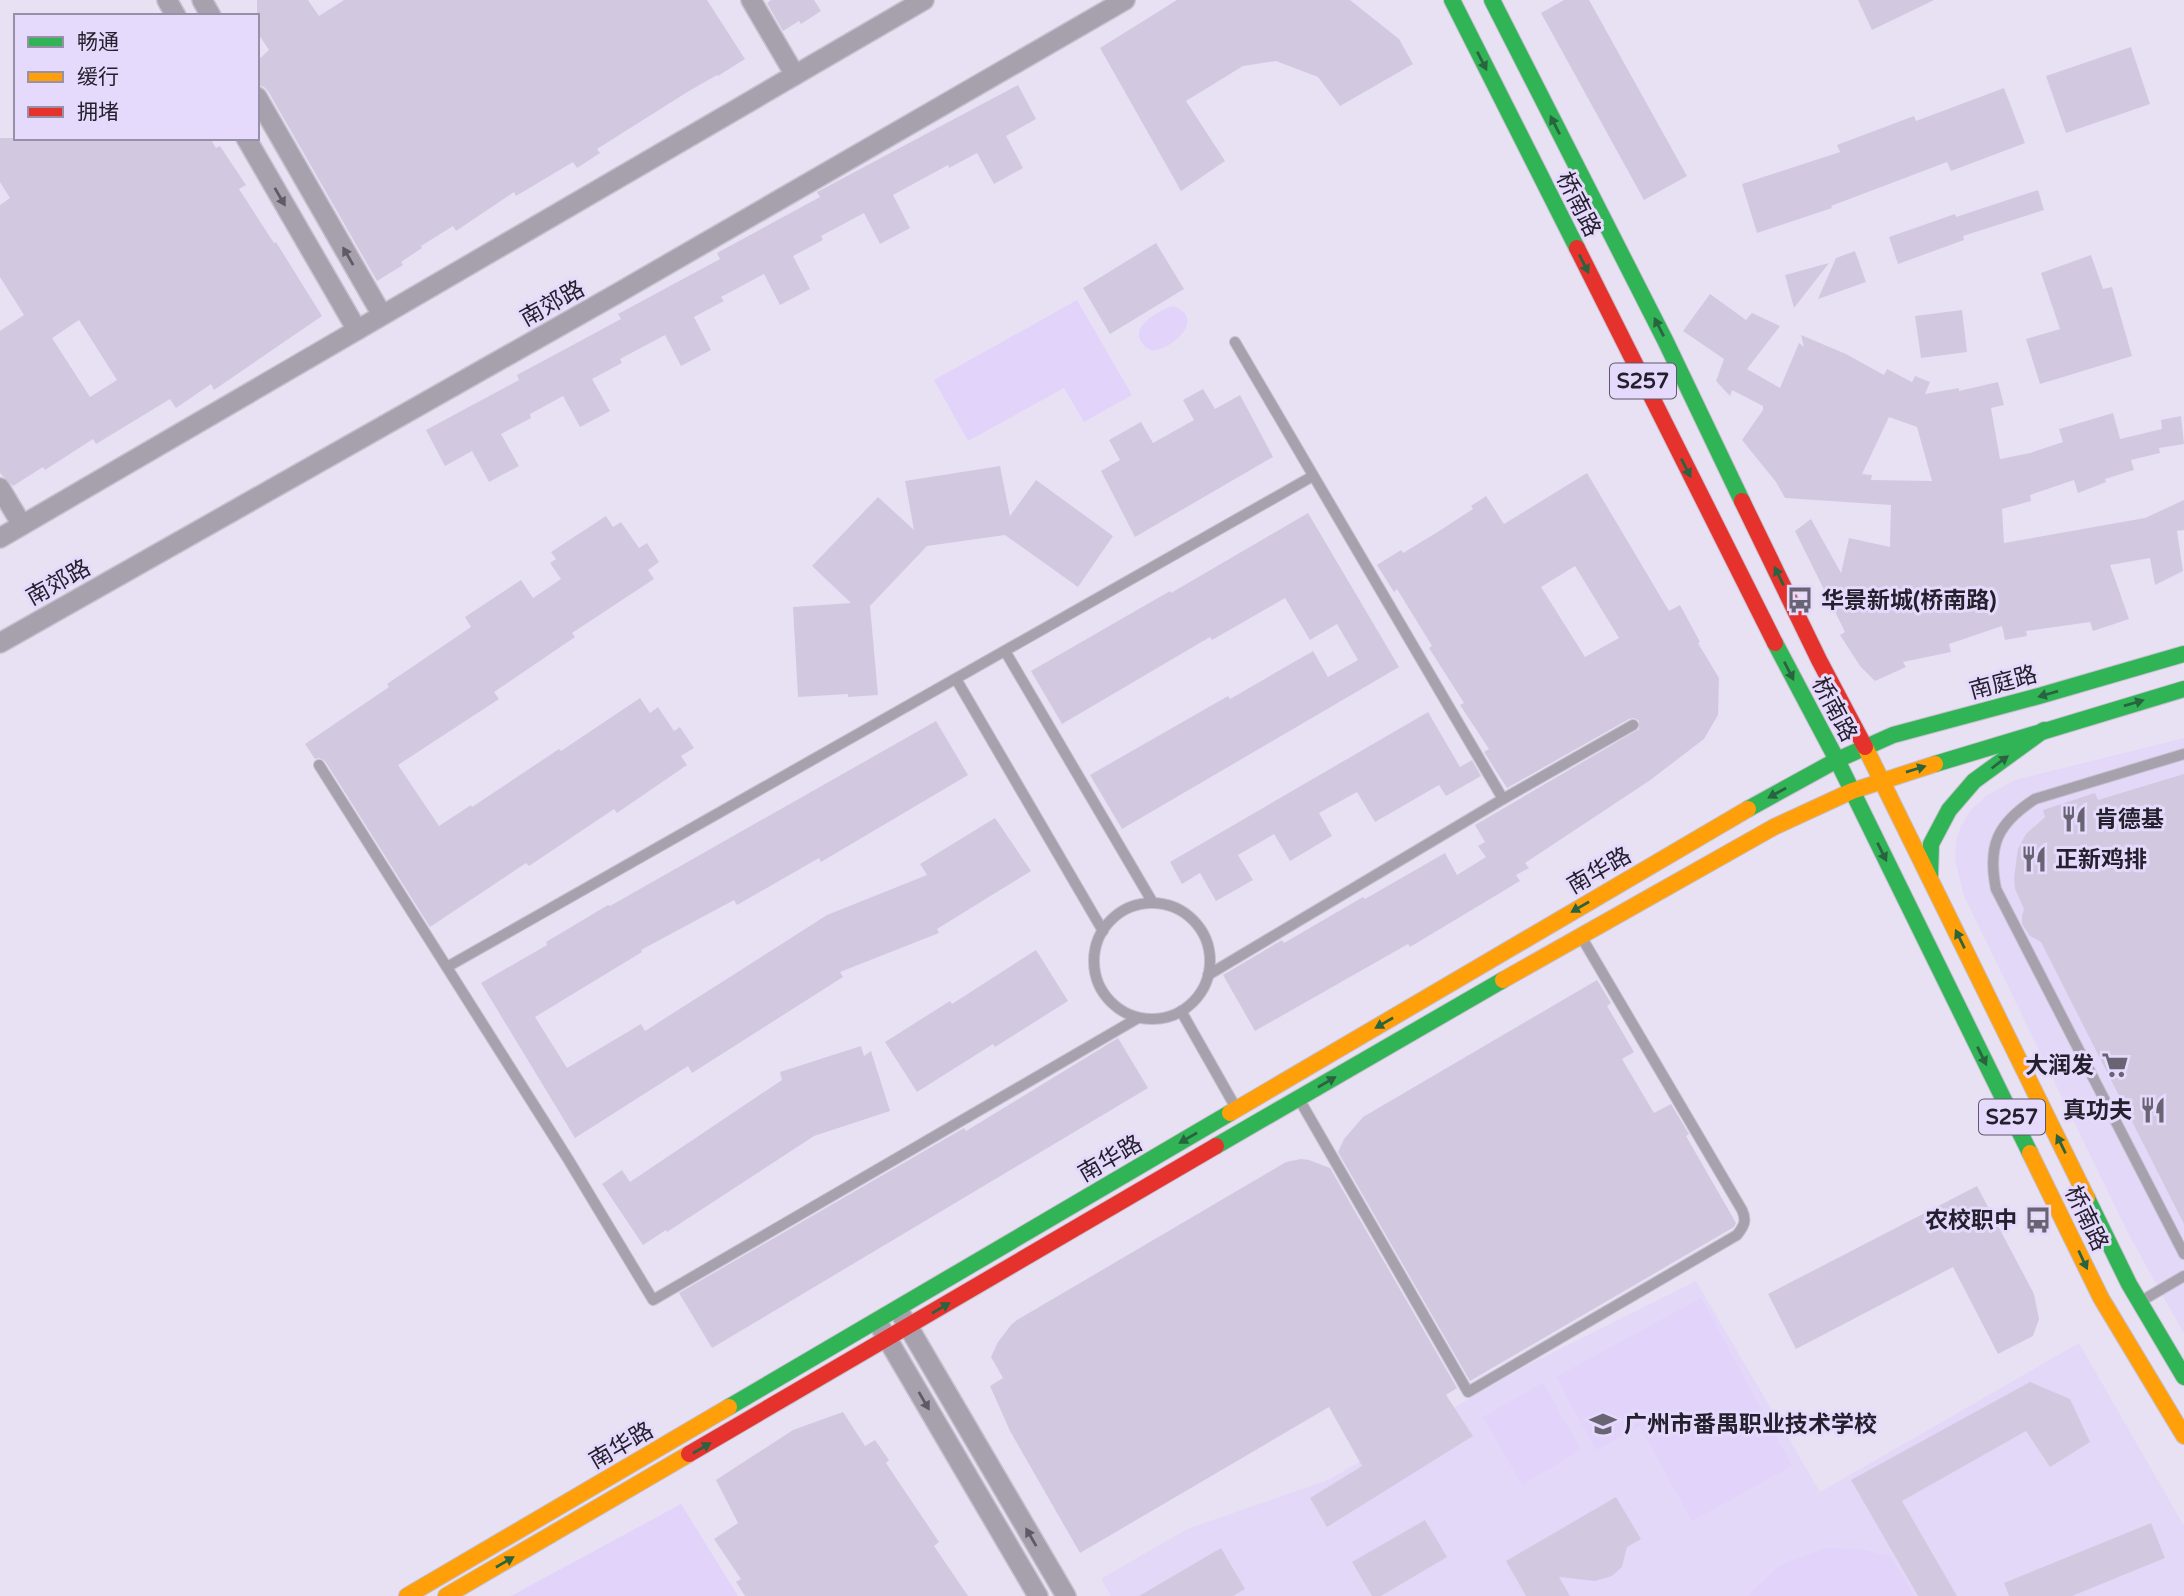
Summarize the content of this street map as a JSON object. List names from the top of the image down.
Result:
{
  "streets": {
    "street": [
      "桥南路",
      "南郊路",
      "S257",
      "南庭路",
      "南华路"
    ]
  },
  "crossings": [
    ["桥南路", "南庭路"],
    ["桥南路", "南华路"],
    ["南庭路", "南华路"]
  ],
  "places": {
    "bus stop": ["华景新城(桥南路)", "农校职中"],
    "restaurant": ["肯德基", "正新鸡排", "真功夫"],
    "supermarket": ["大润发"],
    "school or university": ["广州市番禺职业技术学校"]
  },
  "legend": ["畅通", "缓行", "拥堵"]
}
